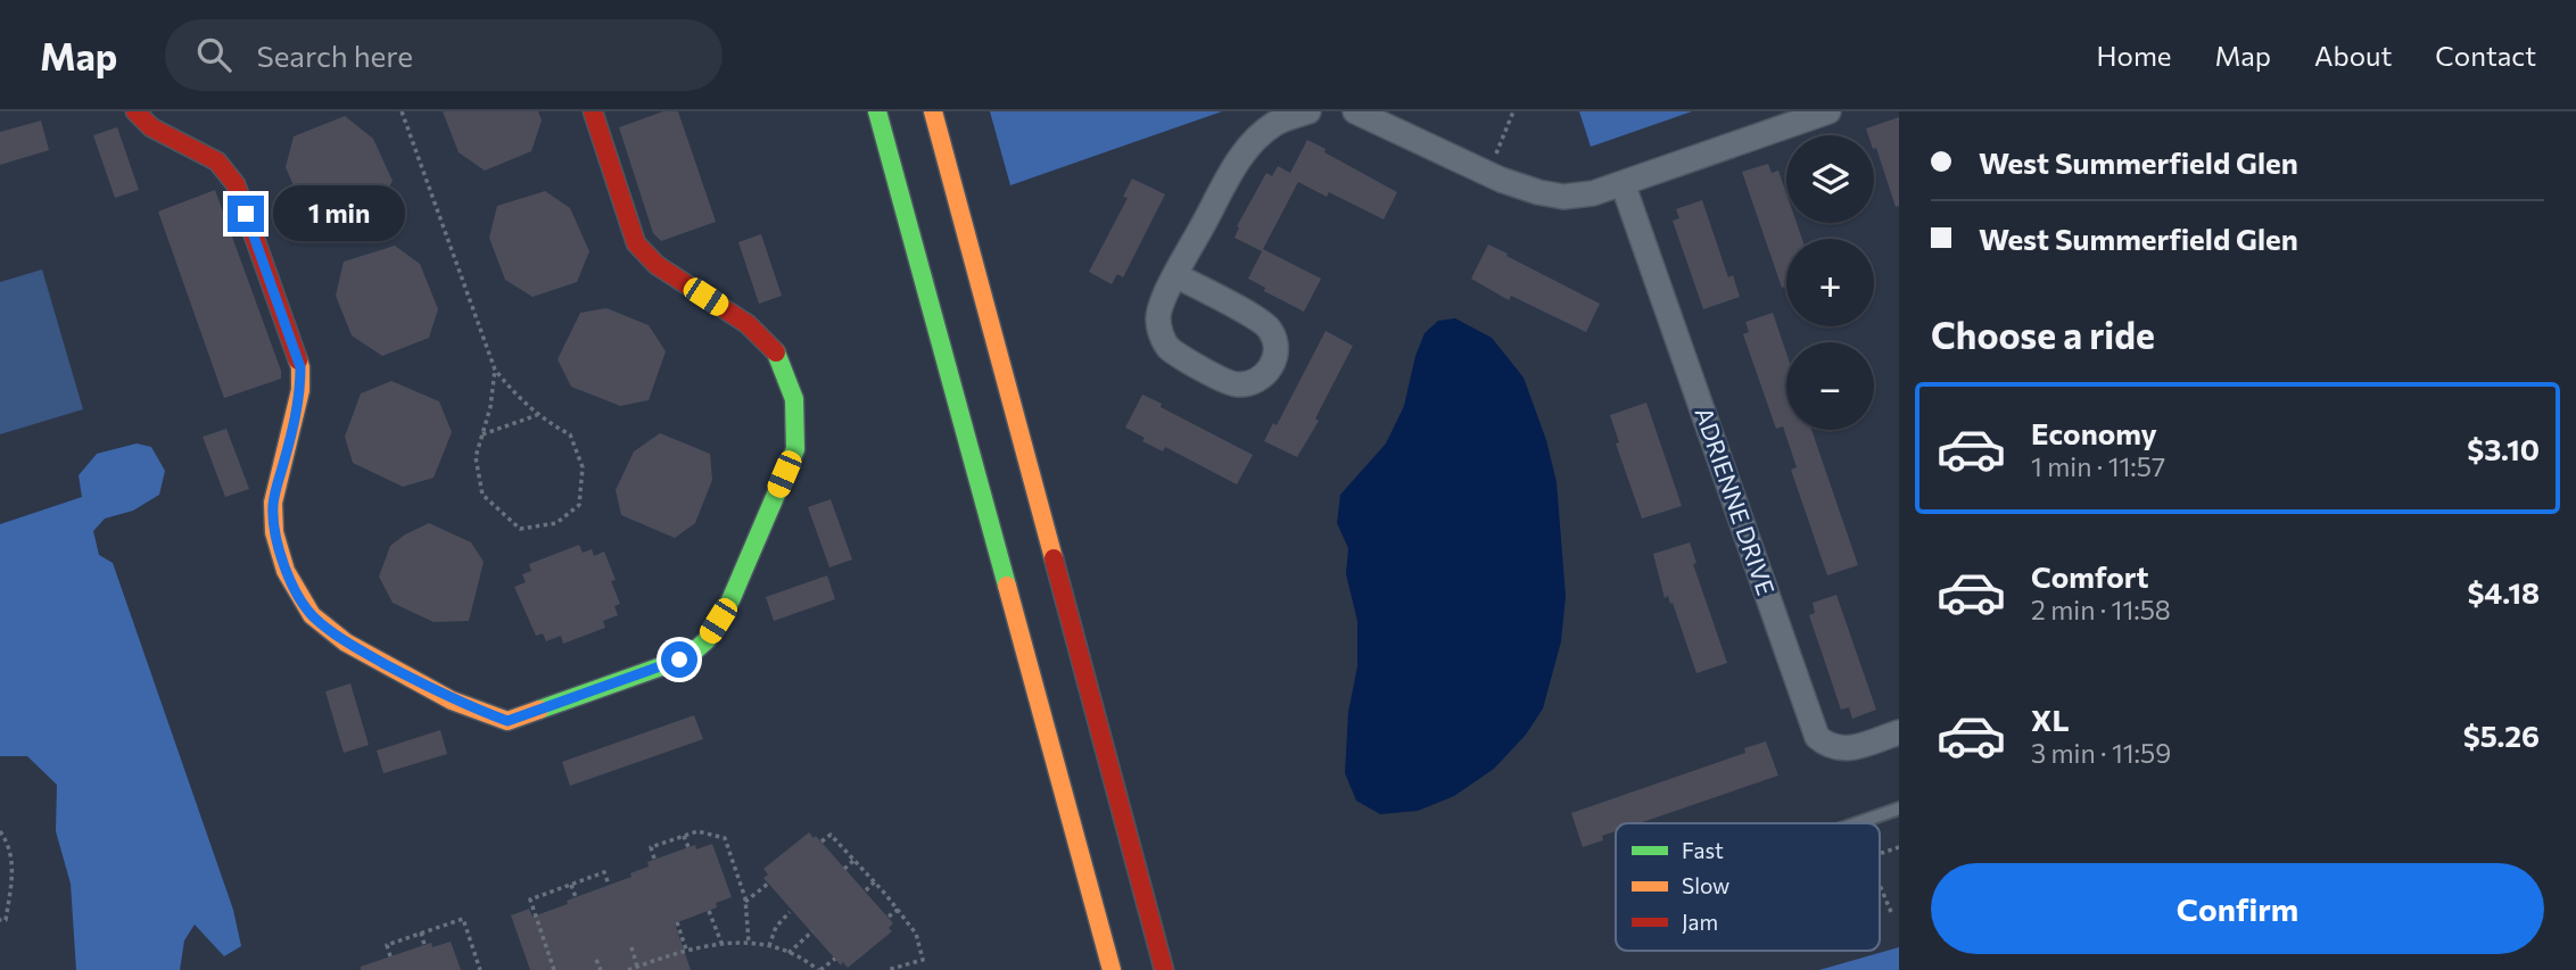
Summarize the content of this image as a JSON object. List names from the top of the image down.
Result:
{
  "streets": {
    "street": ["ADRIENNE DRIVE"]
  },
  "legend": ["Fast", "Slow", "Jam"],
  "page": {
    "header": "Map",
    "search": "Search here",
    "nav": [
      "Home",
      "Map",
      "About",
      "Contact"
    ],
    "banner": ["West Summerfield Glen", "West Summerfield Glen"],
    "map_buttons": ["+", "−"],
    "bubble": "1 min",
    "heading": "Choose a ride",
    "list": [
      {
        "name": "Economy",
        "note": "1 min · 11:57",
        "value": "$3.10"
      },
      {
        "name": "Comfort",
        "note": "2 min · 11:58",
        "value": "$4.18"
      },
      {
        "name": "XL",
        "note": "3 min · 11:59",
        "value": "$5.26"
      }
    ],
    "buttons": "Confirm"
  }
}
